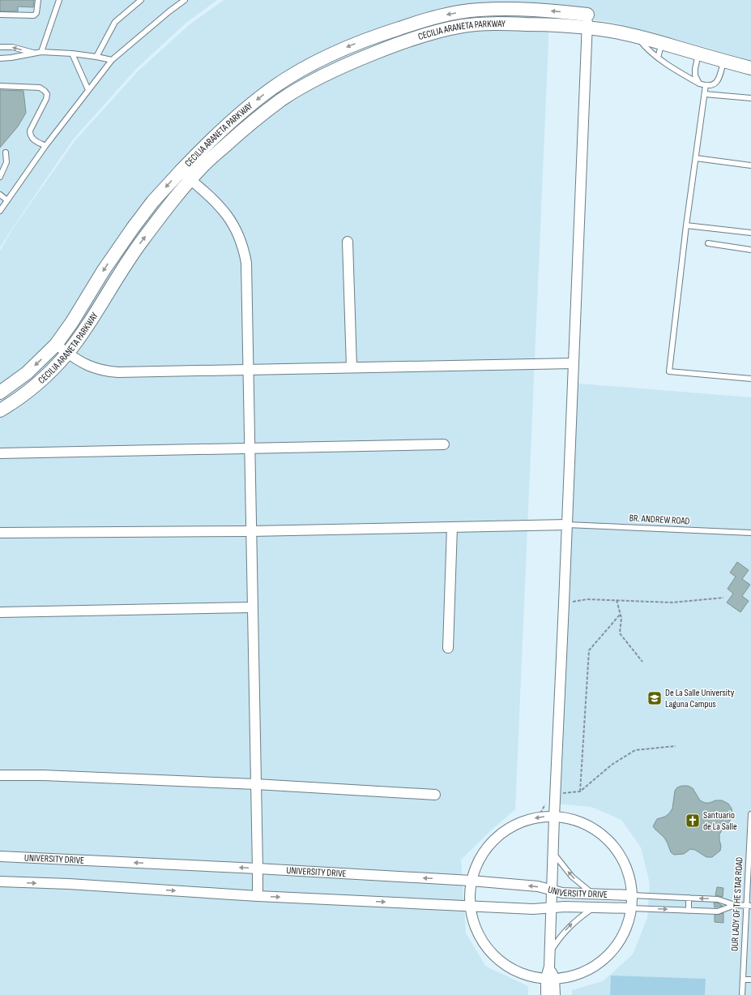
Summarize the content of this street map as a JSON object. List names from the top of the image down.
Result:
{
  "streets": {
    "street": ["CECILIA ARANETA PARKWAY", "UNIVERSITY DRIVE"],
    "lane": ["BR. ANDREW ROAD", "OUR LADY OF THE STAR ROAD"]
  },
  "places": {
    "school or university": ["De La Salle University Laguna Campus"],
    "church": ["Santuario de La Salle"]
  }
}
